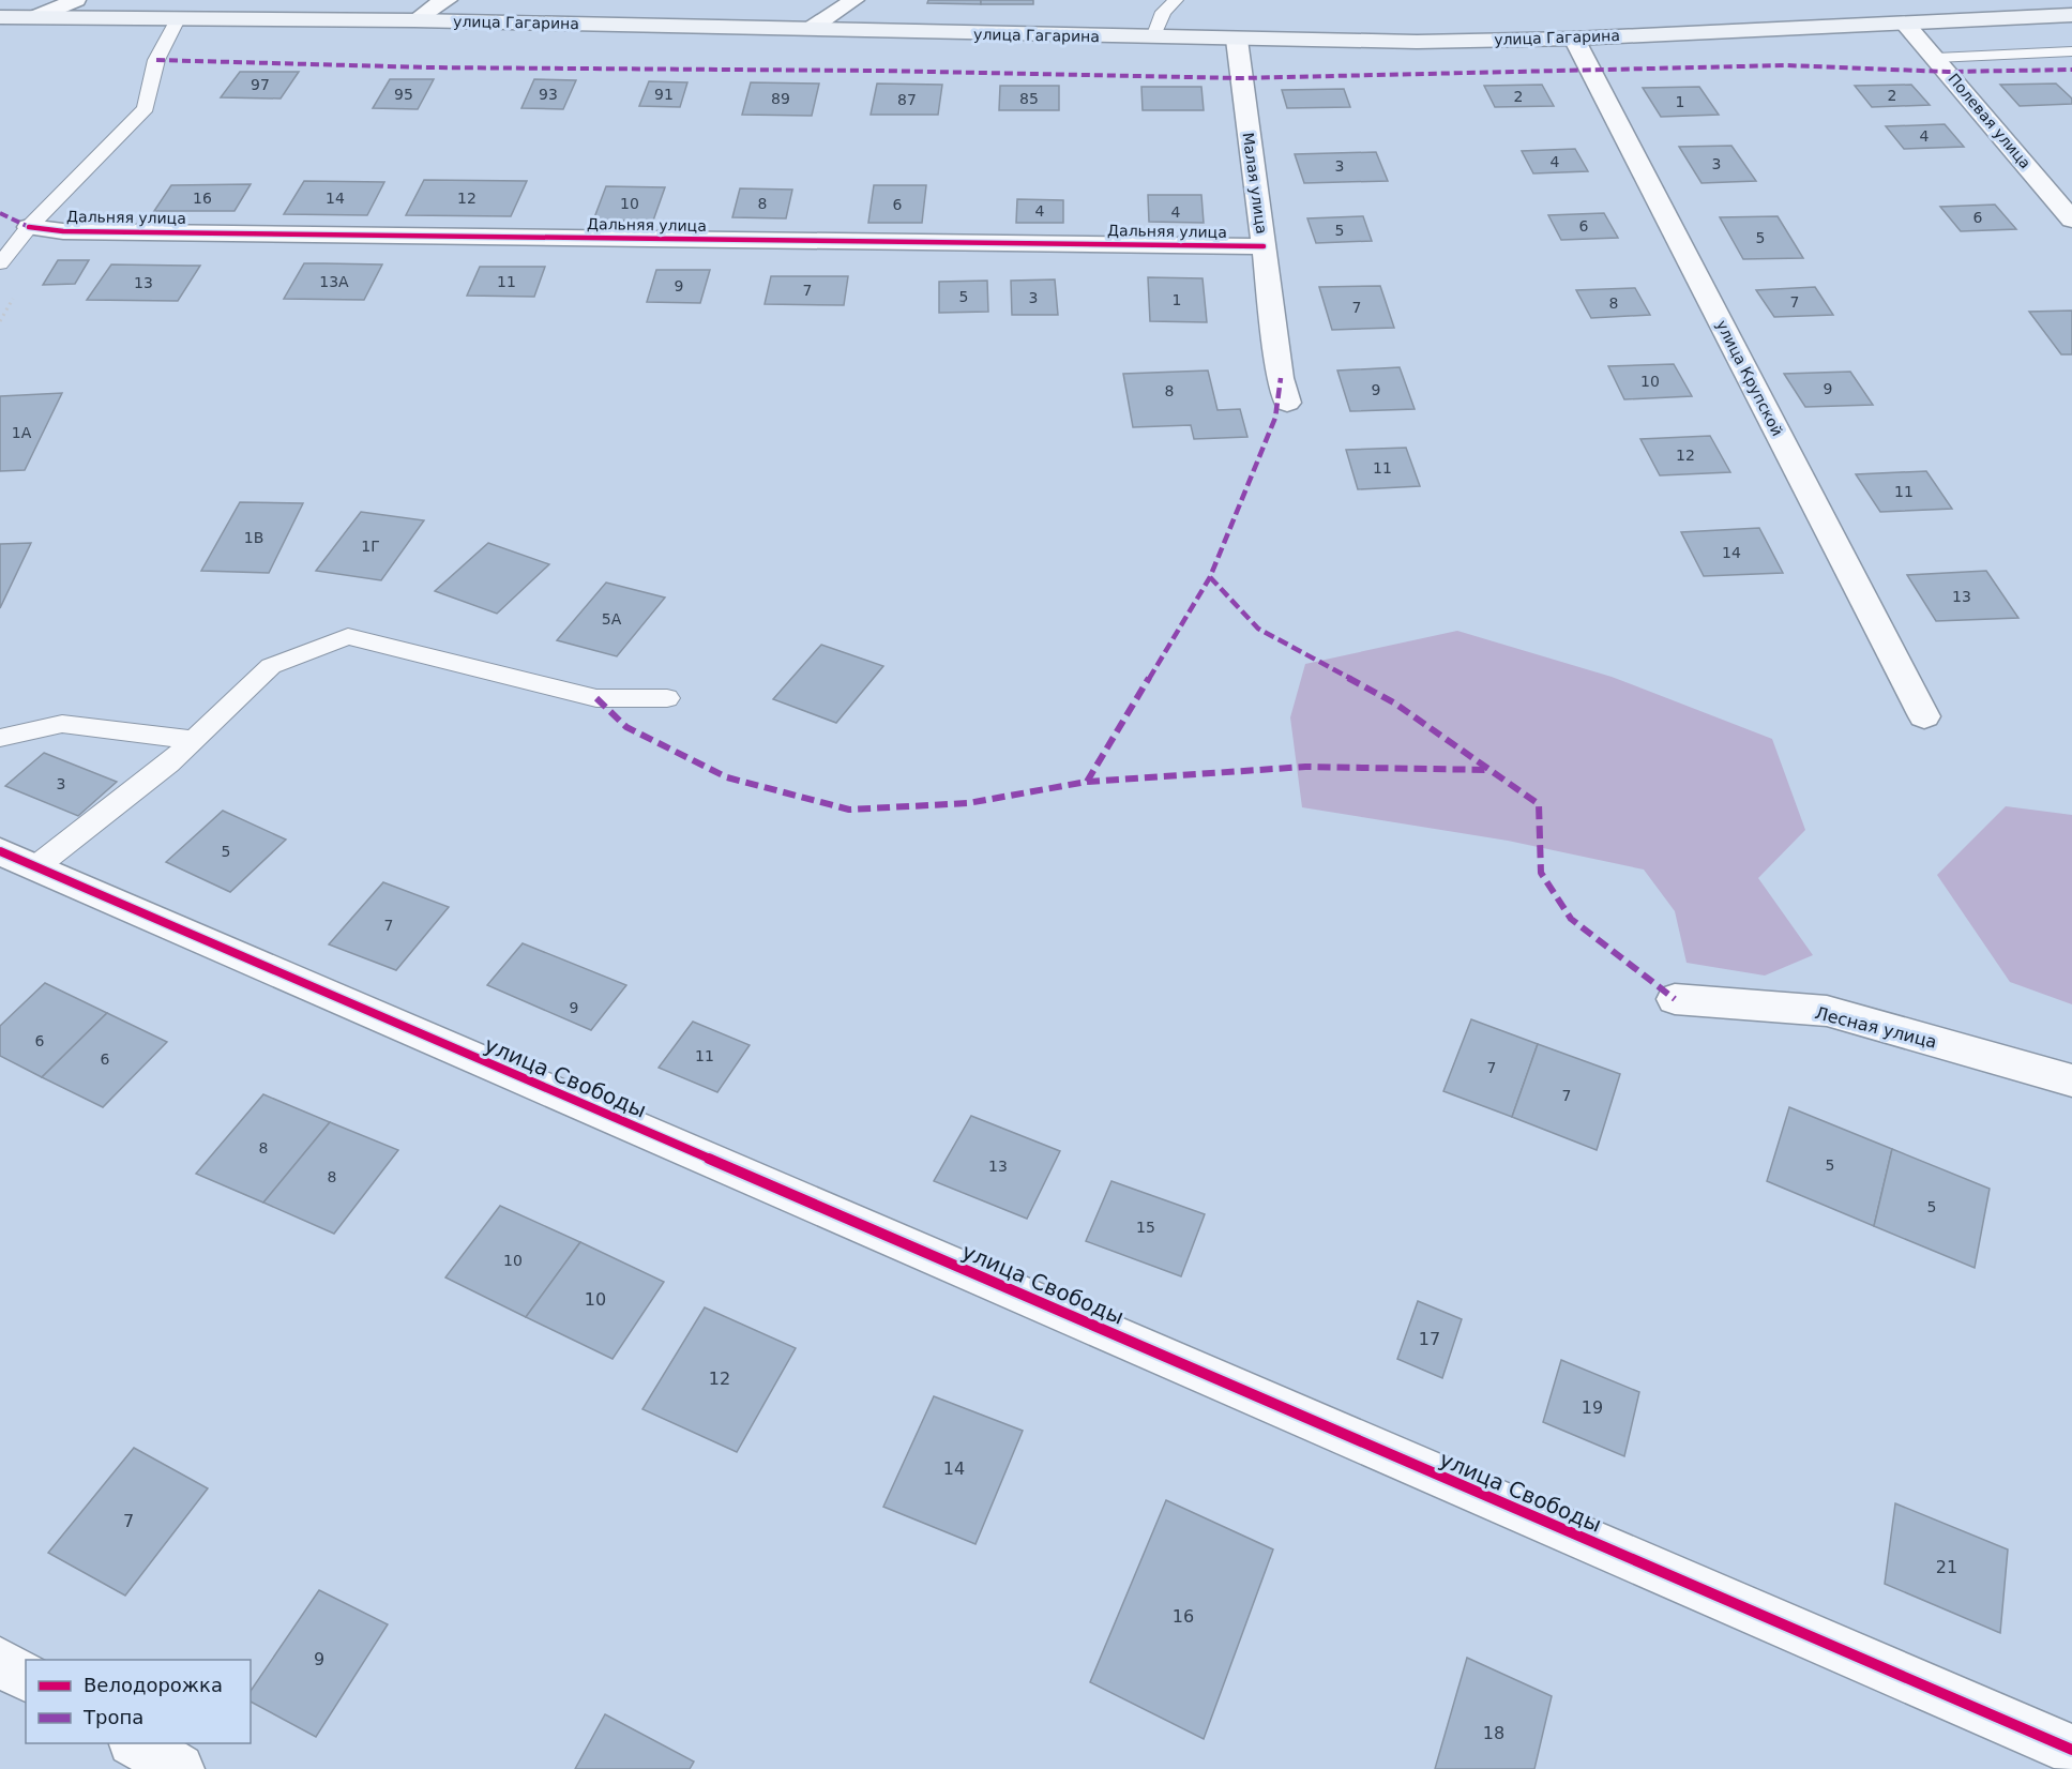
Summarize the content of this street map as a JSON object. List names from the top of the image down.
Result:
{
  "streets": {
    "main road": ["улица Гагарина"],
    "street": [
      "Полевая улица",
      "Малая улица",
      "Дальняя улица",
      "улица Крупской",
      "Лесная улица",
      "улица Свободы"
    ]
  },
  "crossings": [
    ["улица Гагарина", "Полевая улица"],
    ["улица Гагарина", "Малая улица"],
    ["улица Гагарина", "улица Крупской"],
    ["Малая улица", "Дальняя улица"]
  ],
  "house_numbers": [
    "97",
    "95",
    "93",
    "91",
    "2",
    "2",
    "89",
    "85",
    "87",
    "1",
    "4",
    "4",
    "3",
    "3",
    "16",
    "14",
    "12",
    "10",
    "8",
    "6",
    "4",
    "4",
    "6",
    "6",
    "5",
    "5",
    "13А",
    "11",
    "13",
    "9",
    "7",
    "5",
    "3",
    "1",
    "7",
    "8",
    "7",
    "10",
    "9",
    "9",
    "8",
    "1А",
    "12",
    "11",
    "11",
    "1В",
    "1Г",
    "14",
    "13",
    "5А",
    "3",
    "5",
    "7",
    "9",
    "6",
    "11",
    "6",
    "7",
    "7",
    "8",
    "5",
    "13",
    "8",
    "5",
    "15",
    "10",
    "10",
    "17",
    "12",
    "19",
    "14",
    "7",
    "21",
    "16",
    "9",
    "18"
  ],
  "legend": ["Велодорожка", "Тропа"]
}
